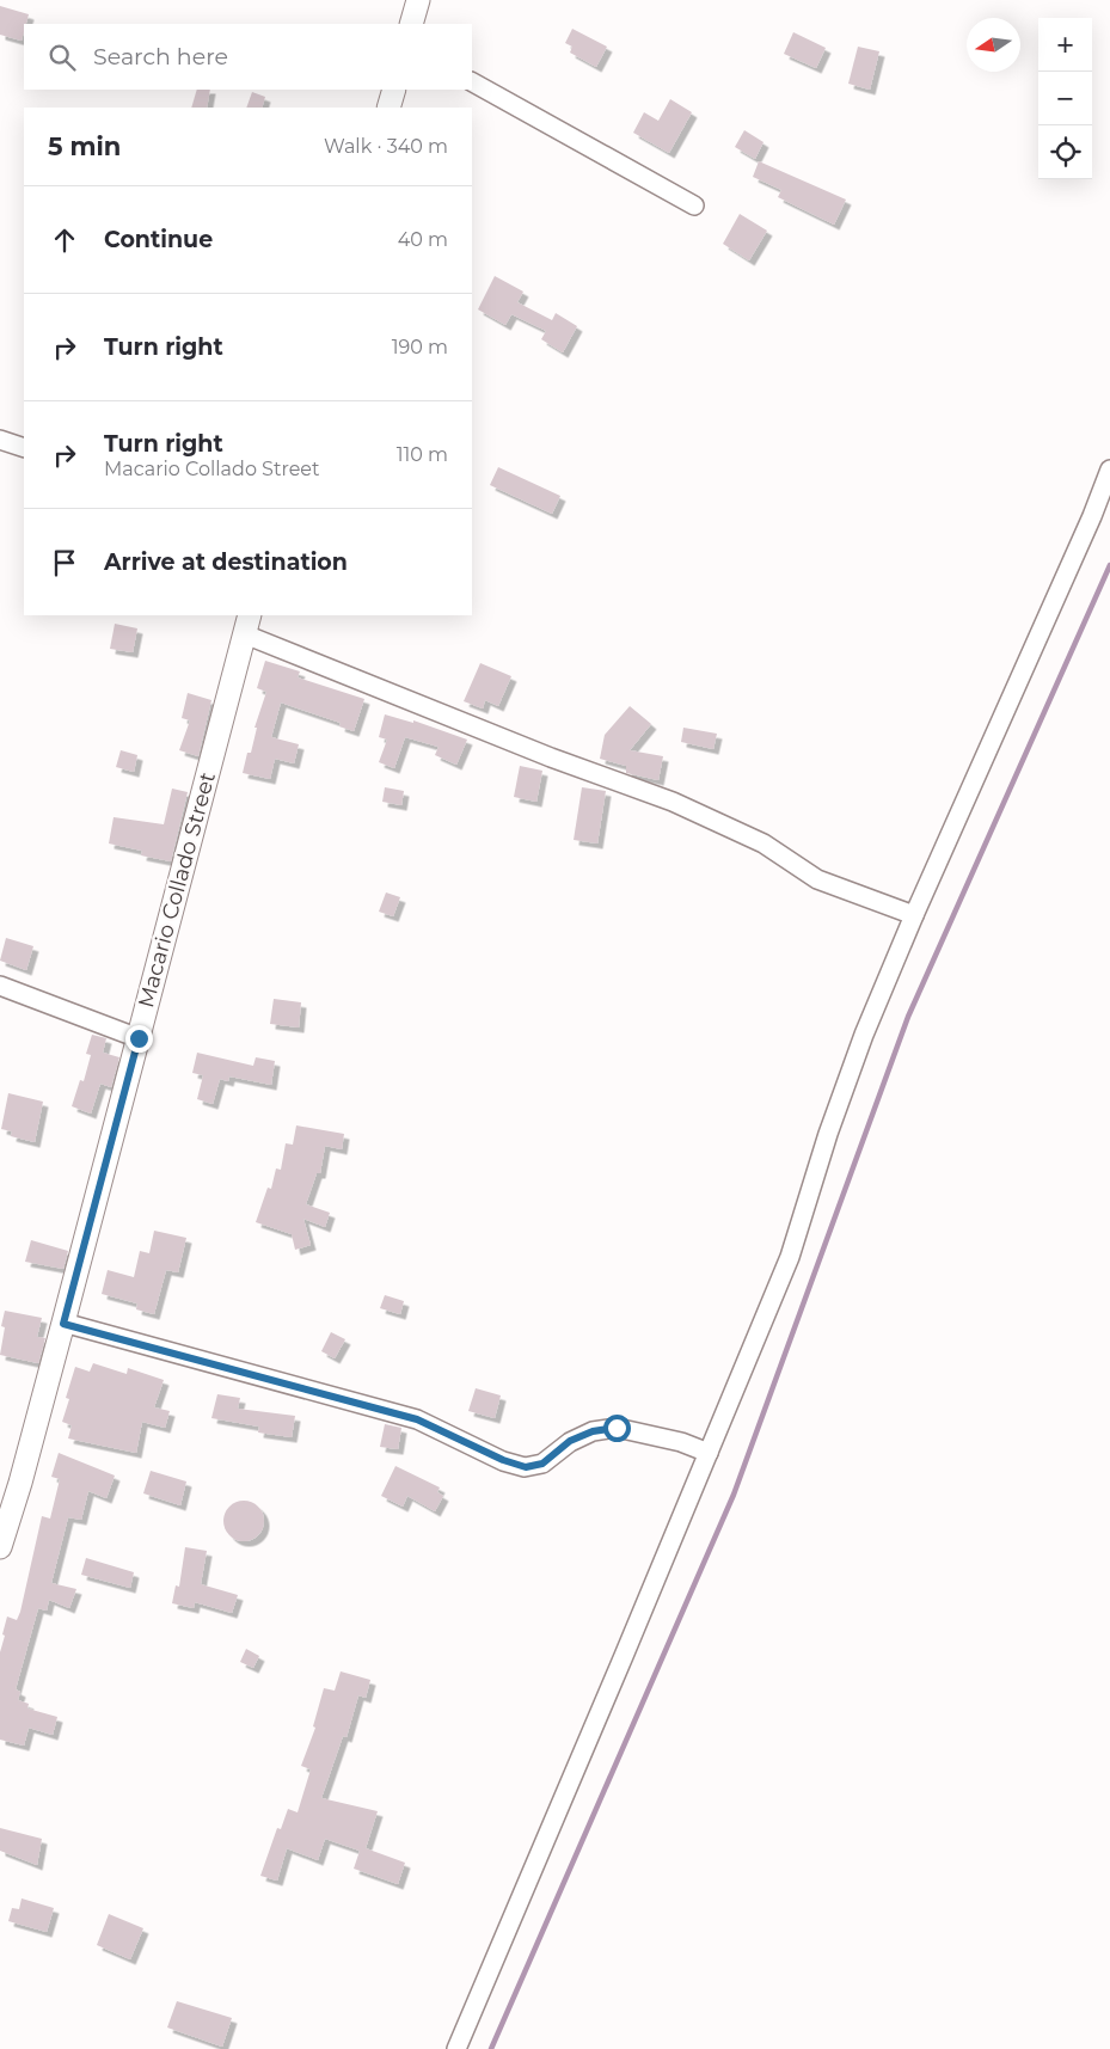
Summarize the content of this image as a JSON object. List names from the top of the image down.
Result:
{
  "streets": {
    "street": ["Macario Collado Street"]
  },
  "north": "left",
  "page": {
    "map_buttons": ["+", "−"],
    "search": "Search here",
    "heading": ["5 min", "Walk · 340 m"],
    "list": [
      ["Continue", "40 m"],
      ["Turn right", "190 m"],
      ["Turn right", "Macario Collado Street", "110 m"],
      "Arrive at destination"
    ]
  }
}
